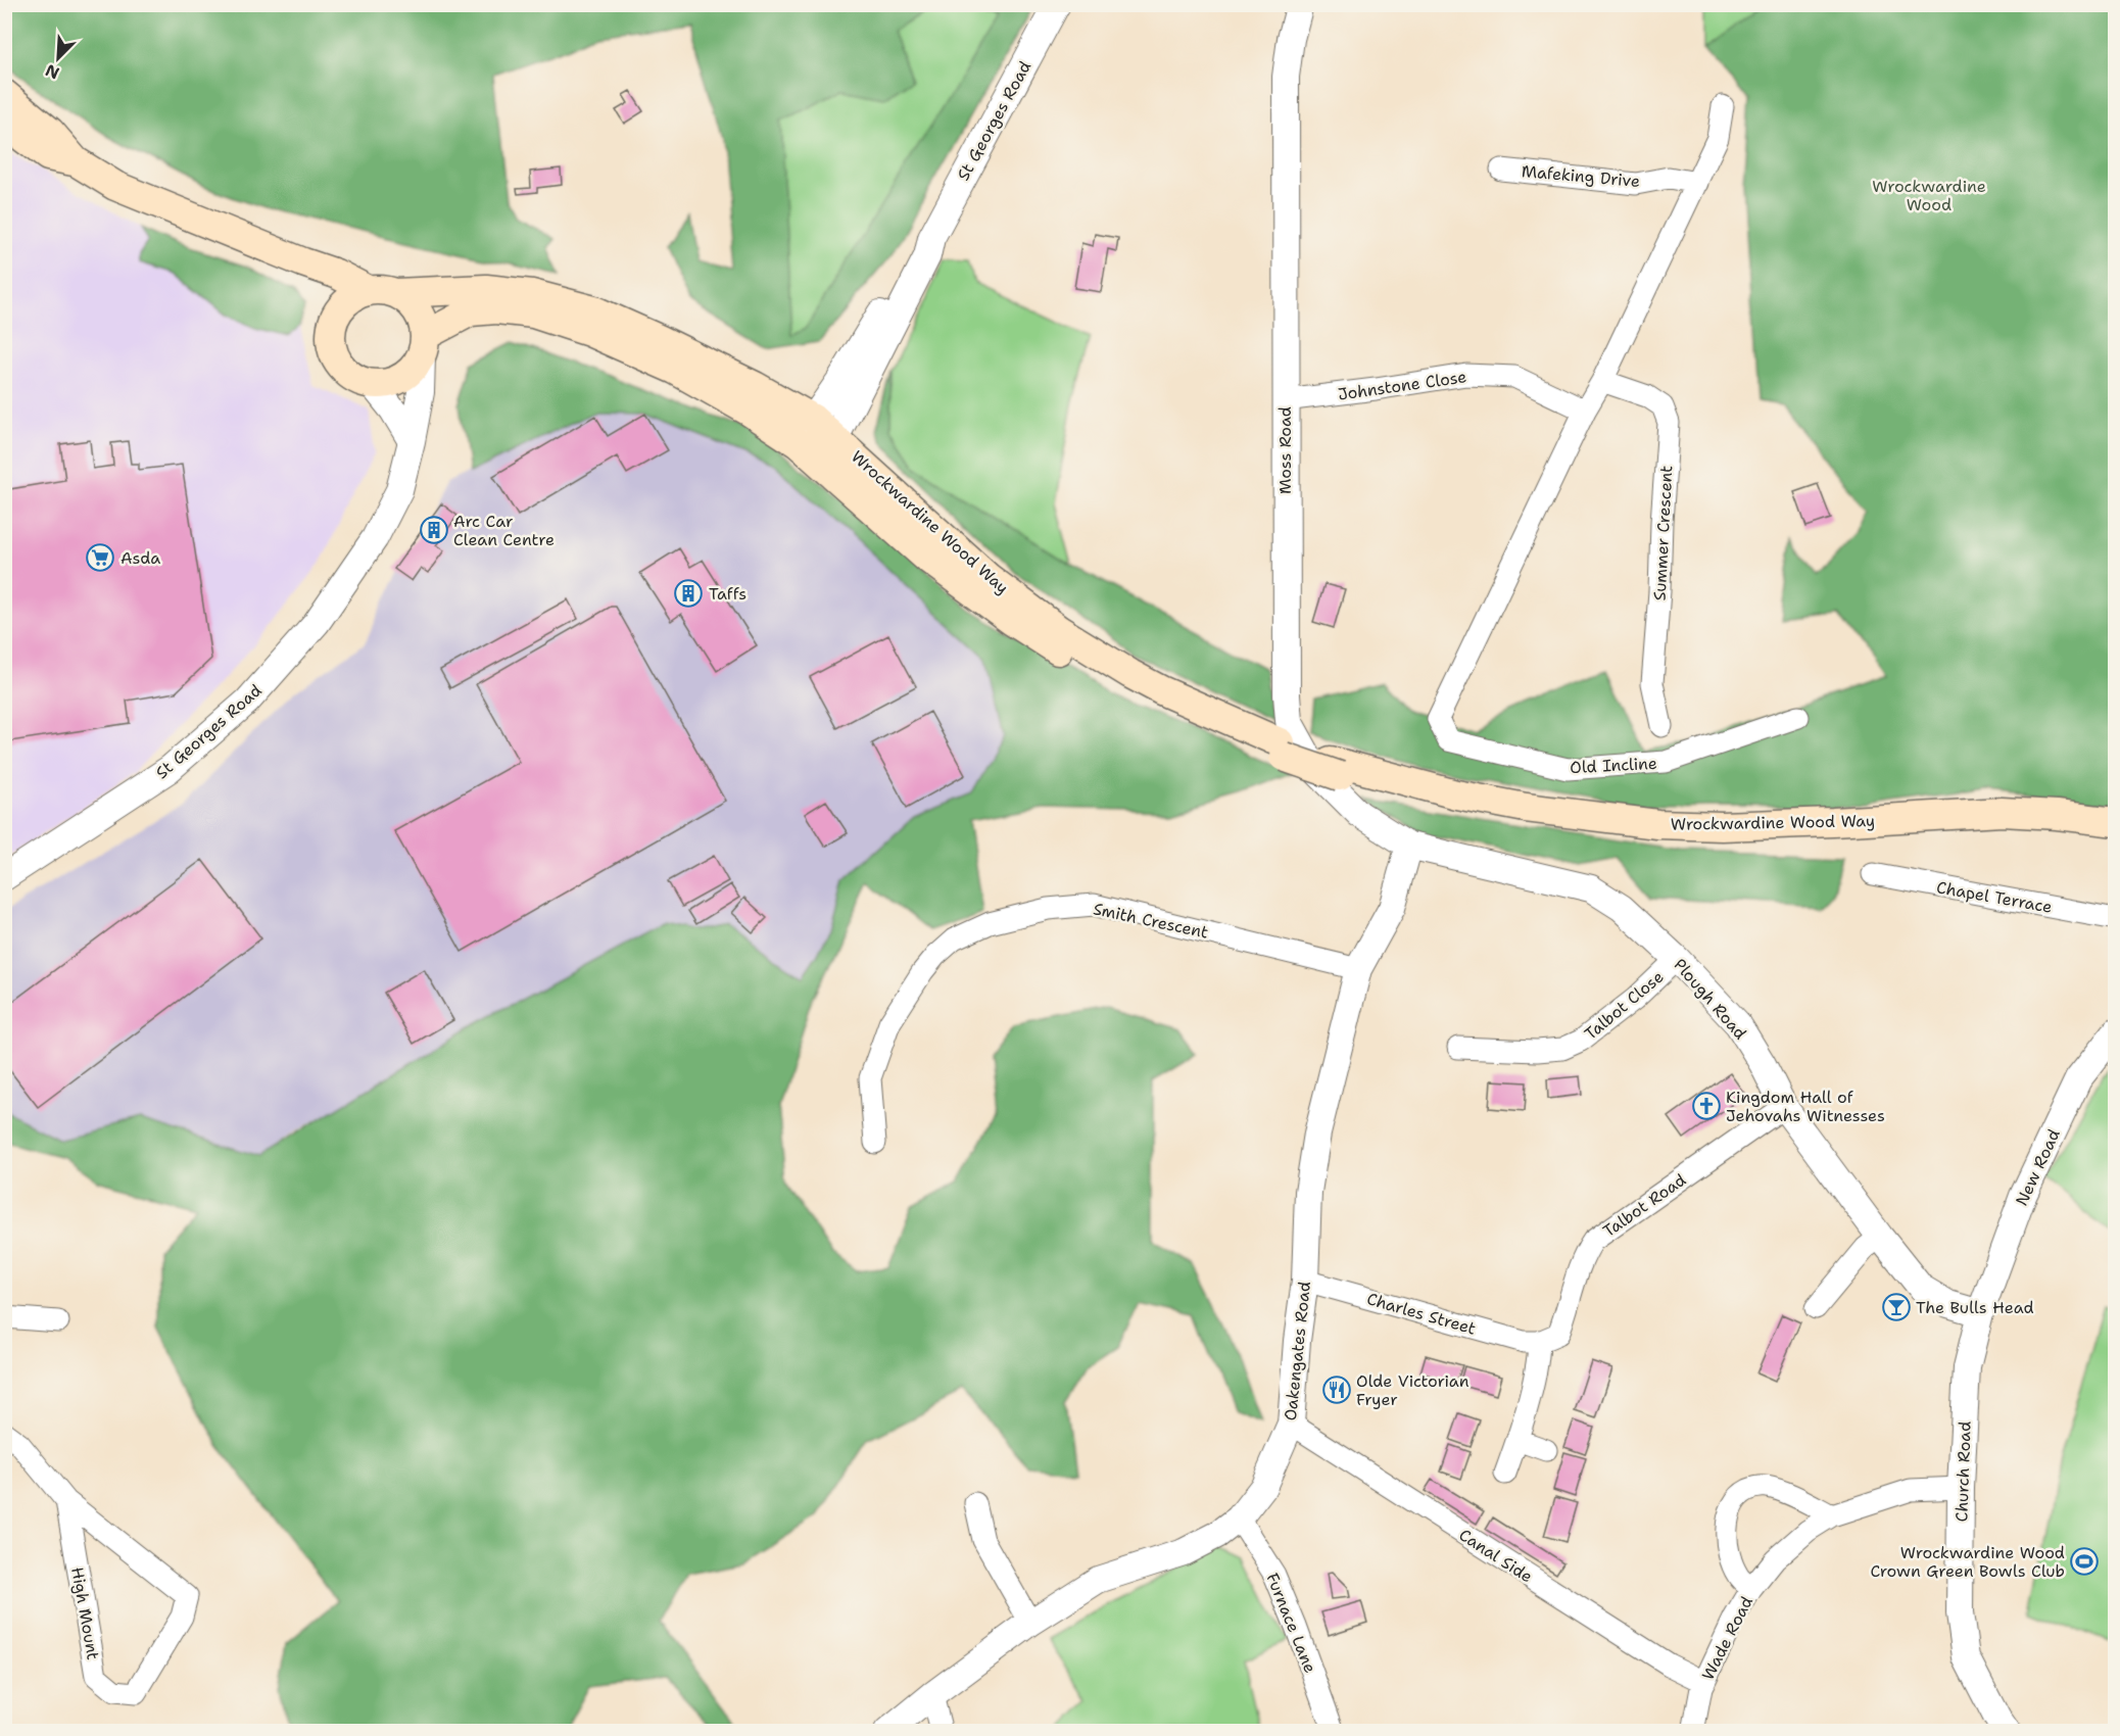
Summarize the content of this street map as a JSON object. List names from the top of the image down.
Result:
{
  "streets": {
    "main road": ["Wrockwardine Wood Way"],
    "street": [
      "St Georges Road",
      "Mafeking Drive",
      "Johnstone Close",
      "Moss Road",
      "Summer Crescent",
      "Old Incline",
      "Chapel Terrace",
      "Smith Crescent",
      "Plough Road",
      "Talbot Close",
      "New Road",
      "Talbot Road",
      "Charles Street",
      "Oakengates Road",
      "Church Road",
      "Canal Side",
      "High Mount",
      "Furnace Lane",
      "Wade Road"
    ]
  },
  "crossings": [
    ["St Georges Road", "Wrockwardine Wood Way"],
    ["Johnstone Close", "Moss Road"],
    ["Johnstone Close", "Old Incline"],
    ["Moss Road", "Plough Road"],
    ["Moss Road", "Oakengates Road"],
    ["Smith Crescent", "Oakengates Road"],
    ["Plough Road", "Talbot Close"],
    ["Plough Road", "New Road"],
    ["Plough Road", "Talbot Road"],
    ["Plough Road", "Oakengates Road"],
    ["Plough Road", "Church Road"],
    ["New Road", "Church Road"],
    ["Talbot Road", "Charles Street"],
    ["Charles Street", "Oakengates Road"],
    ["Oakengates Road", "Canal Side"],
    ["Oakengates Road", "Furnace Lane"],
    ["Church Road", "Wade Road"],
    ["Canal Side", "Wade Road"]
  ],
  "parks": ["Wrockwardine Wood"],
  "places": {
    "building": ["Arc Car Clean Centre", "Taffs"],
    "supermarket": ["Asda"],
    "church": ["Kingdom Hall of Jehovahs Witnesses"],
    "bar": ["The Bulls Head"],
    "restaurant": ["Olde Victorian Fryer"],
    "sports": ["Wrockwardine Wood Crown Green Bowls Club"]
  },
  "north": "bottom left"
}
